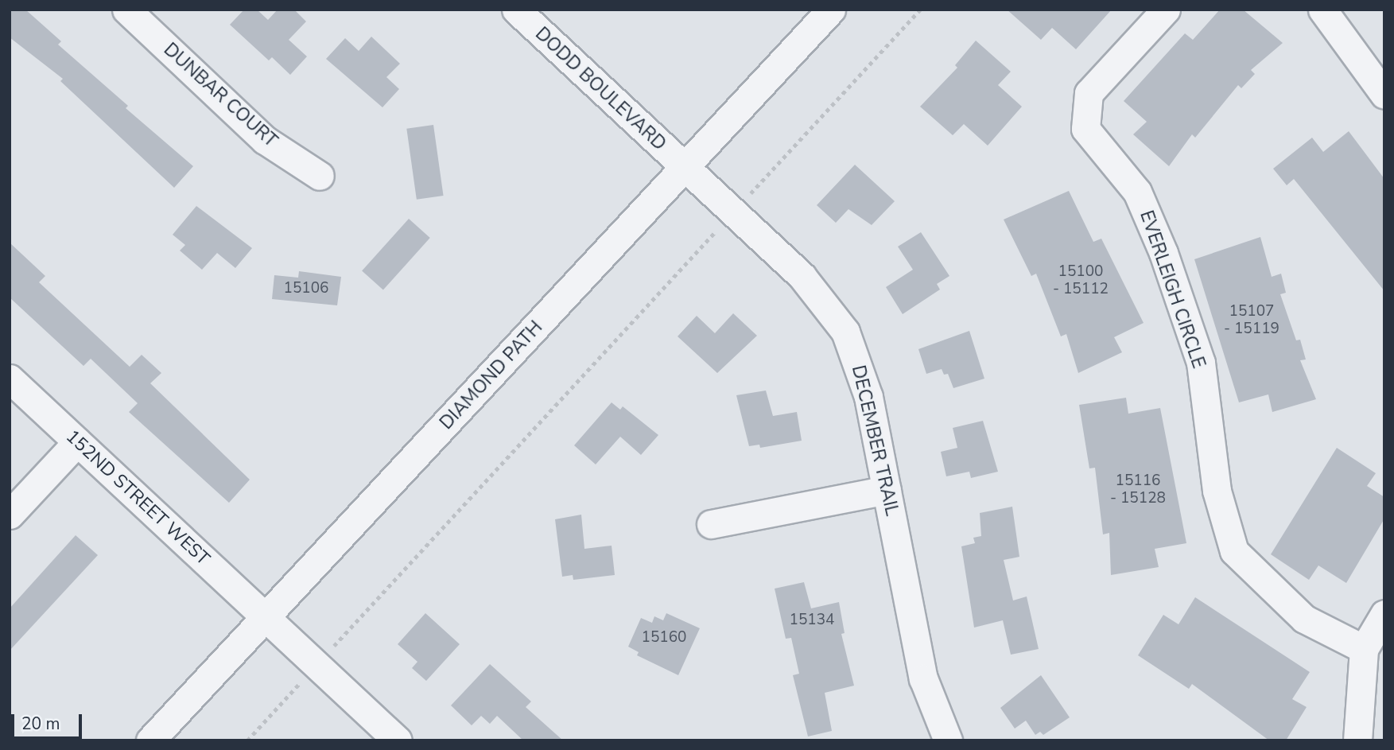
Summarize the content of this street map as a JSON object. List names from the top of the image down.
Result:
{
  "streets": {
    "street": [
      "DODD BOULEVARD",
      "DUNBAR COURT",
      "EVERLEIGH CIRCLE",
      "DIAMOND PATH",
      "DECEMBER TRAIL",
      "152ND STREET WEST"
    ]
  },
  "crossings": [
    ["DODD BOULEVARD", "DIAMOND PATH"],
    ["DODD BOULEVARD", "DECEMBER TRAIL"],
    ["DIAMOND PATH", "DECEMBER TRAIL"],
    ["DIAMOND PATH", "152ND STREET WEST"]
  ],
  "house_numbers": [
    "15100 - 15112",
    "15106",
    "15107 - 15119",
    "15116 - 15128",
    "15134",
    "15160"
  ],
  "scale_bar": "20 m"
}
